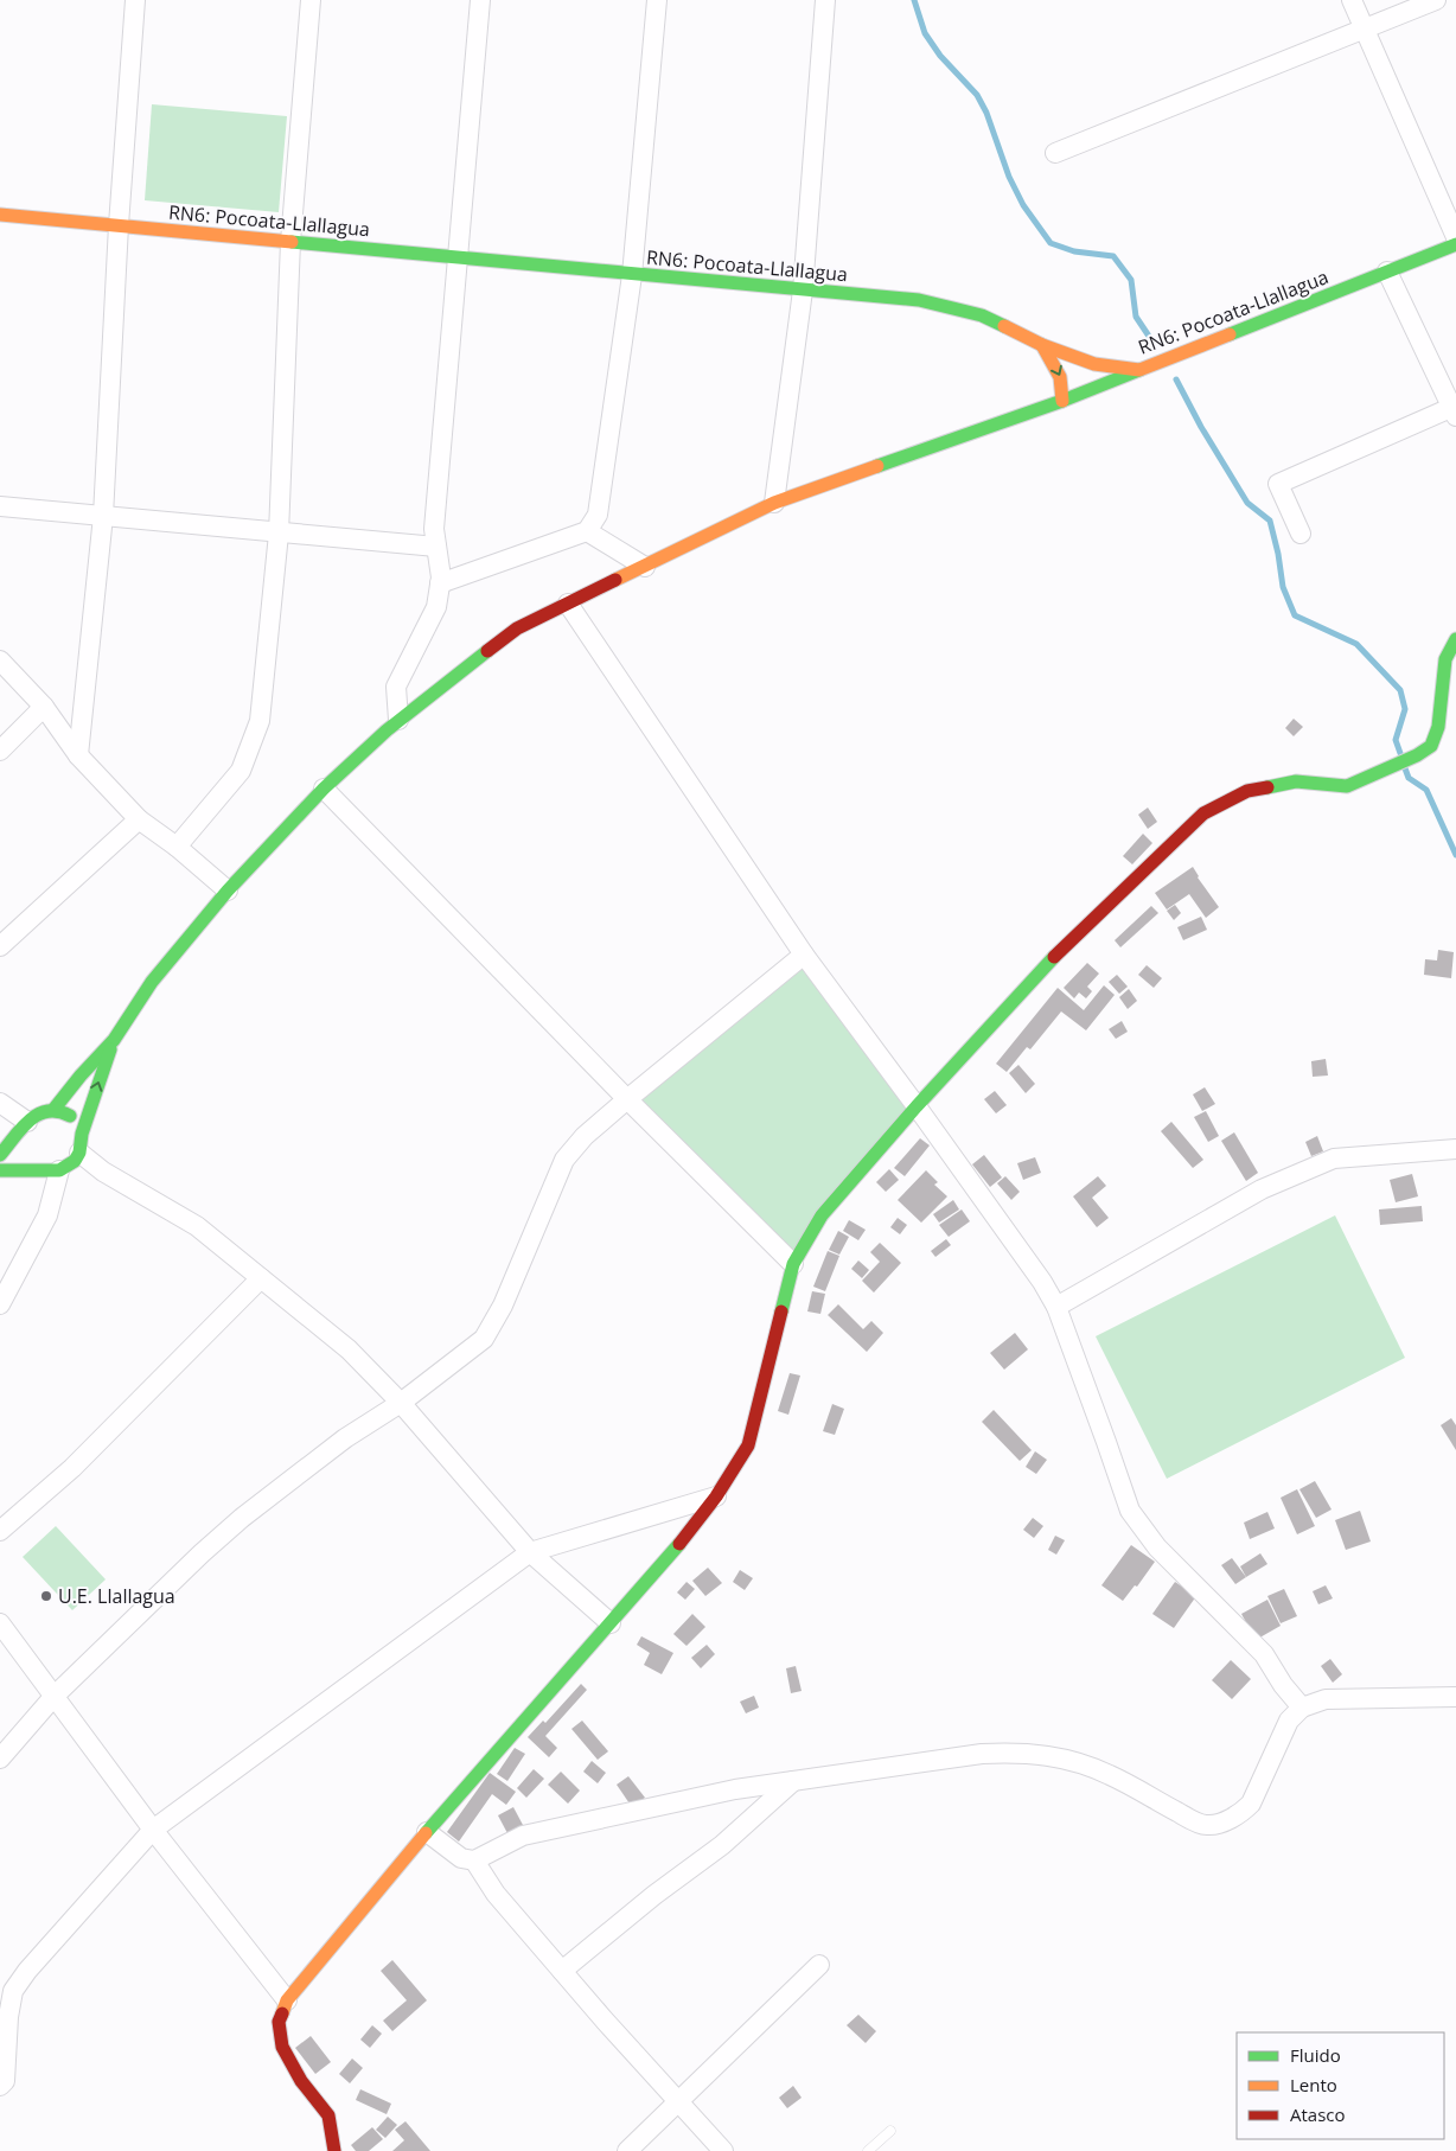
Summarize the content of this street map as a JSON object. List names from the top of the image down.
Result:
{
  "streets": {
    "main road": ["RN6: Pocoata-Llallagua"]
  },
  "places": ["U.E. Llallagua"],
  "legend": ["Fluido", "Lento", "Atasco"]
}
